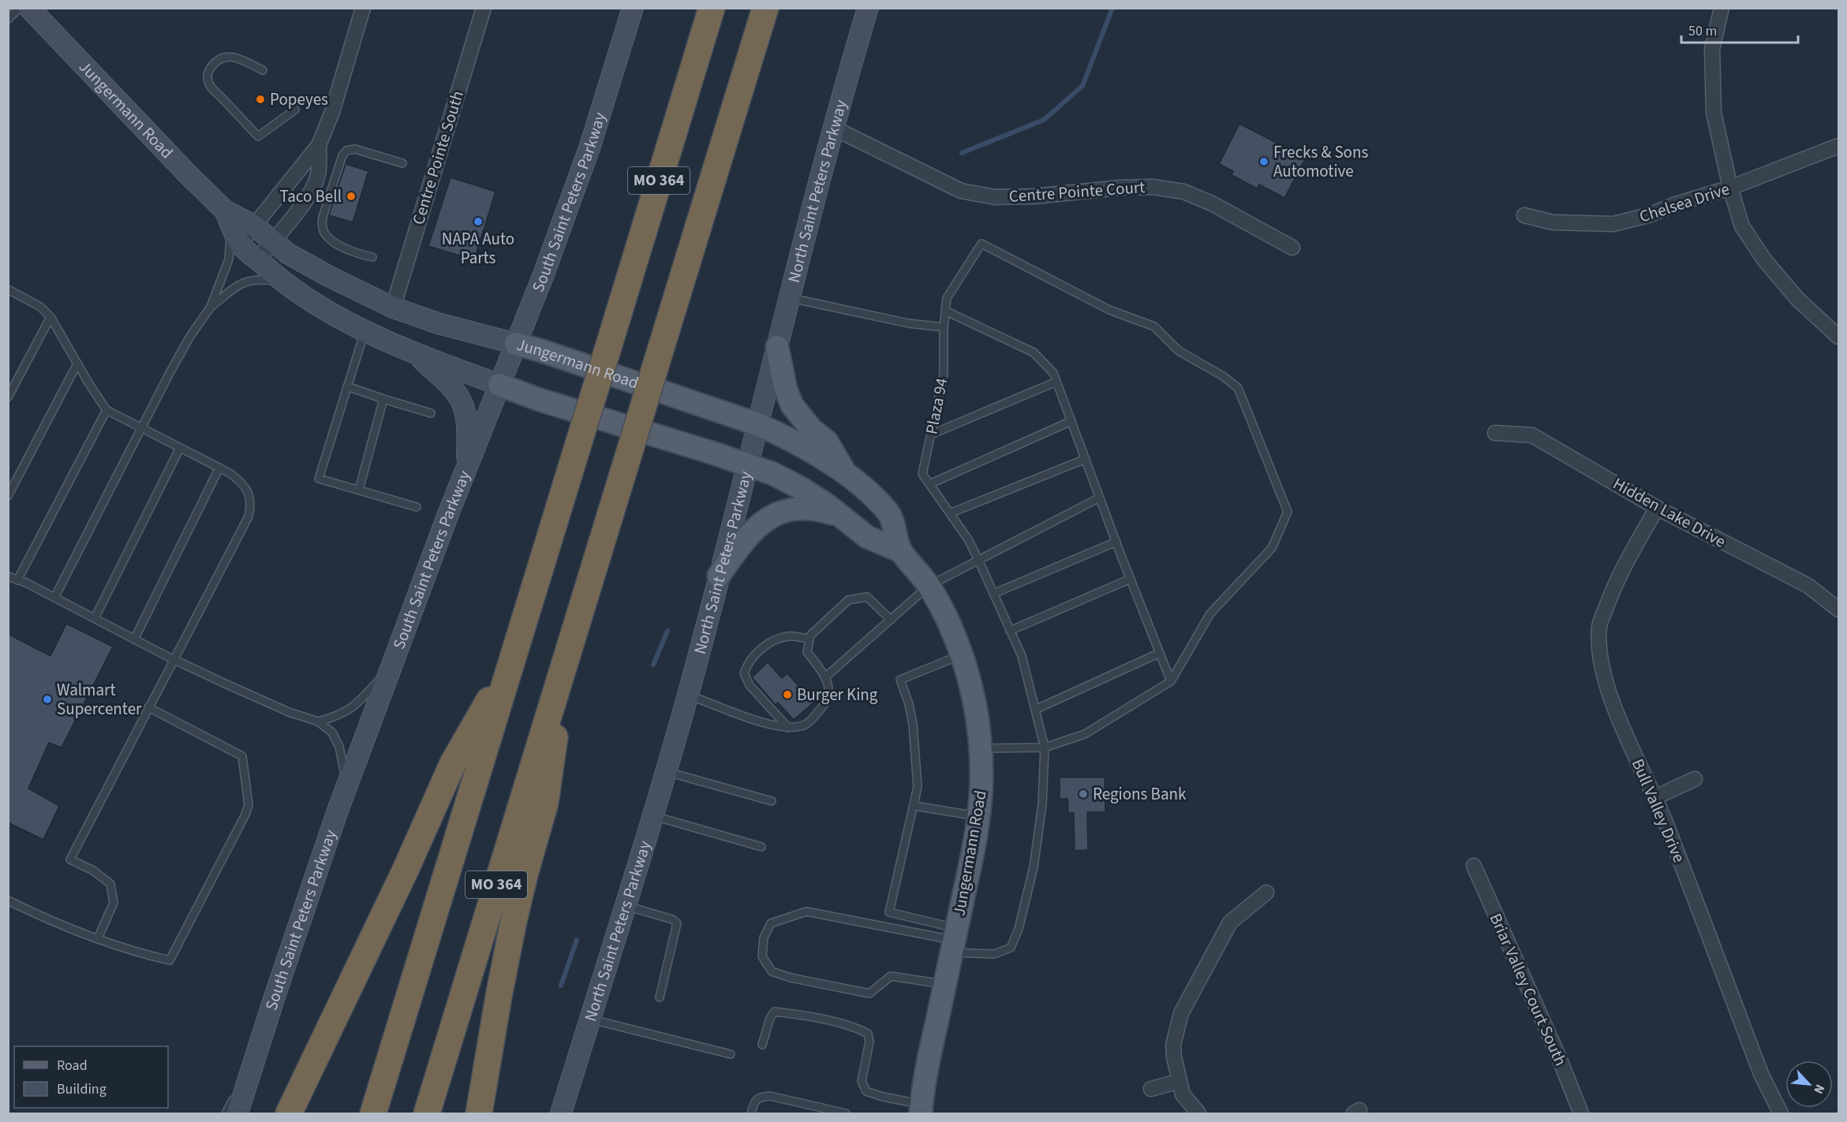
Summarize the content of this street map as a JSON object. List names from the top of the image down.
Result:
{
  "streets": {
    "highway": ["MO 364"],
    "main road": ["Jungermann Road", "North Saint Peters Parkway", "South Saint Peters Parkway"],
    "street": [
      "Centre Pointe South",
      "Centre Pointe Court",
      "Chelsea Drive",
      "Hidden Lake Drive",
      "Bull Valley Drive",
      "Briar Valley Court South"
    ],
    "lane": ["Plaza 94"]
  },
  "crossings": [
    ["Jungermann Road", "Centre Pointe South"],
    ["Jungermann Road", "North Saint Peters Parkway"],
    ["Jungermann Road", "South Saint Peters Parkway"],
    ["Jungermann Road", "Plaza 94"],
    ["North Saint Peters Parkway", "Centre Pointe Court"],
    ["Hidden Lake Drive", "Bull Valley Drive"]
  ],
  "places": [
    "Popeyes",
    "Frecks & Sons Automotive",
    "Taco Bell",
    "NAPA Auto Parts",
    "Burger King",
    "Walmart Supercenter",
    "Regions Bank"
  ],
  "legend": ["Road", "Building"],
  "scale_bar": "50 m",
  "north": "bottom right"
}
